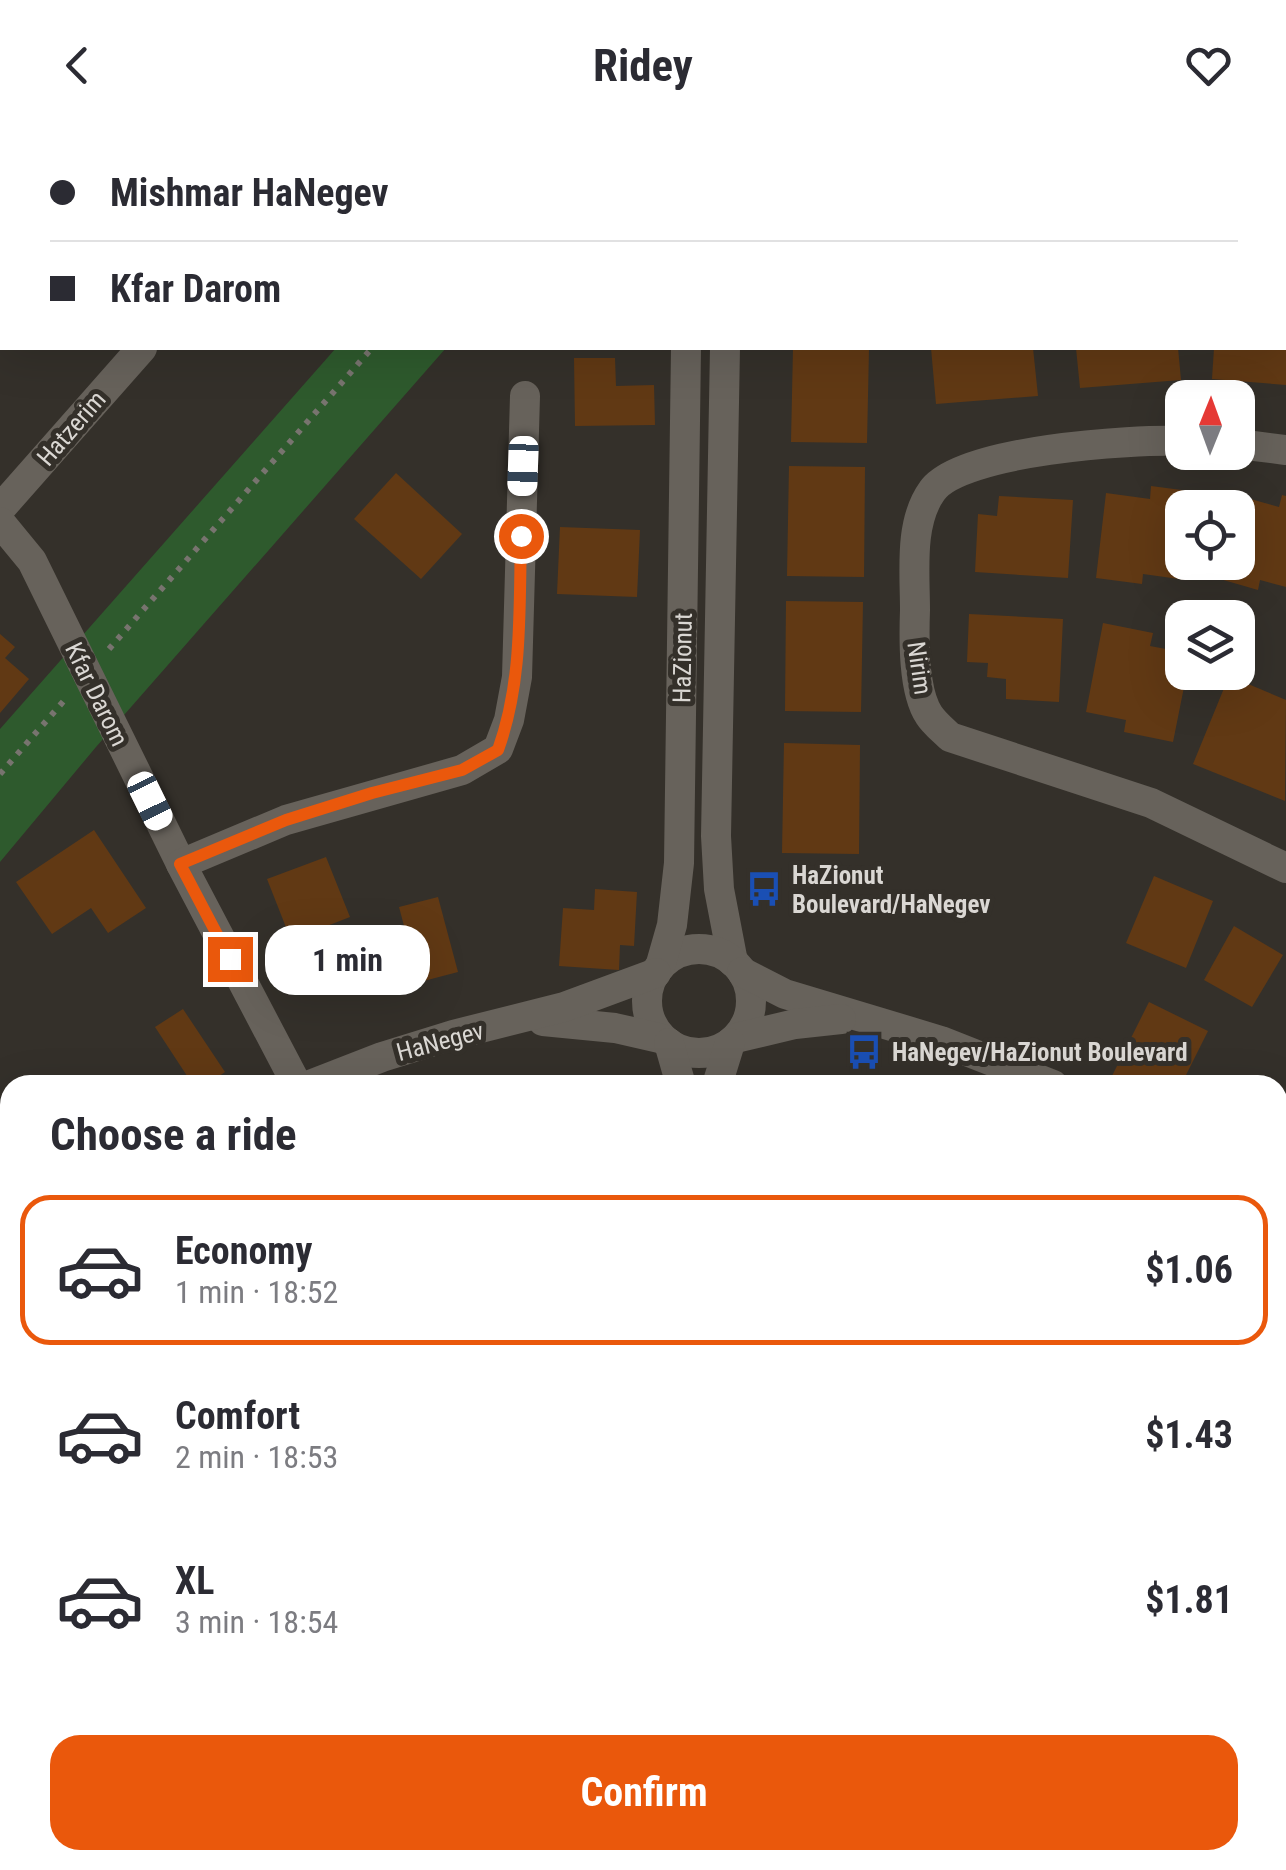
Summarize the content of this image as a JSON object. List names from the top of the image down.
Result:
{
  "streets": {
    "street": [
      "Hatzerim",
      "HaZionut",
      "Nirim",
      "Kfar Darom",
      "HaNegev"
    ]
  },
  "crossings": [
    ["HaZionut", "HaNegev"]
  ],
  "places": {
    "bus stop": ["HaZionut Boulevard/HaNegev", "HaNegev/HaZionut Boulevard"]
  },
  "north": "top",
  "page": {
    "header": "Ridey",
    "banner": ["Mishmar HaNegev", "Kfar Darom"],
    "bubble": "1 min",
    "heading": "Choose a ride",
    "list": [
      {
        "name": "Economy",
        "note": "1 min · 18:52",
        "value": "$1.06"
      },
      {
        "name": "Comfort",
        "note": "2 min · 18:53",
        "value": "$1.43"
      },
      {
        "name": "XL",
        "note": "3 min · 18:54",
        "value": "$1.81"
      }
    ],
    "buttons": "Confirm"
  }
}
